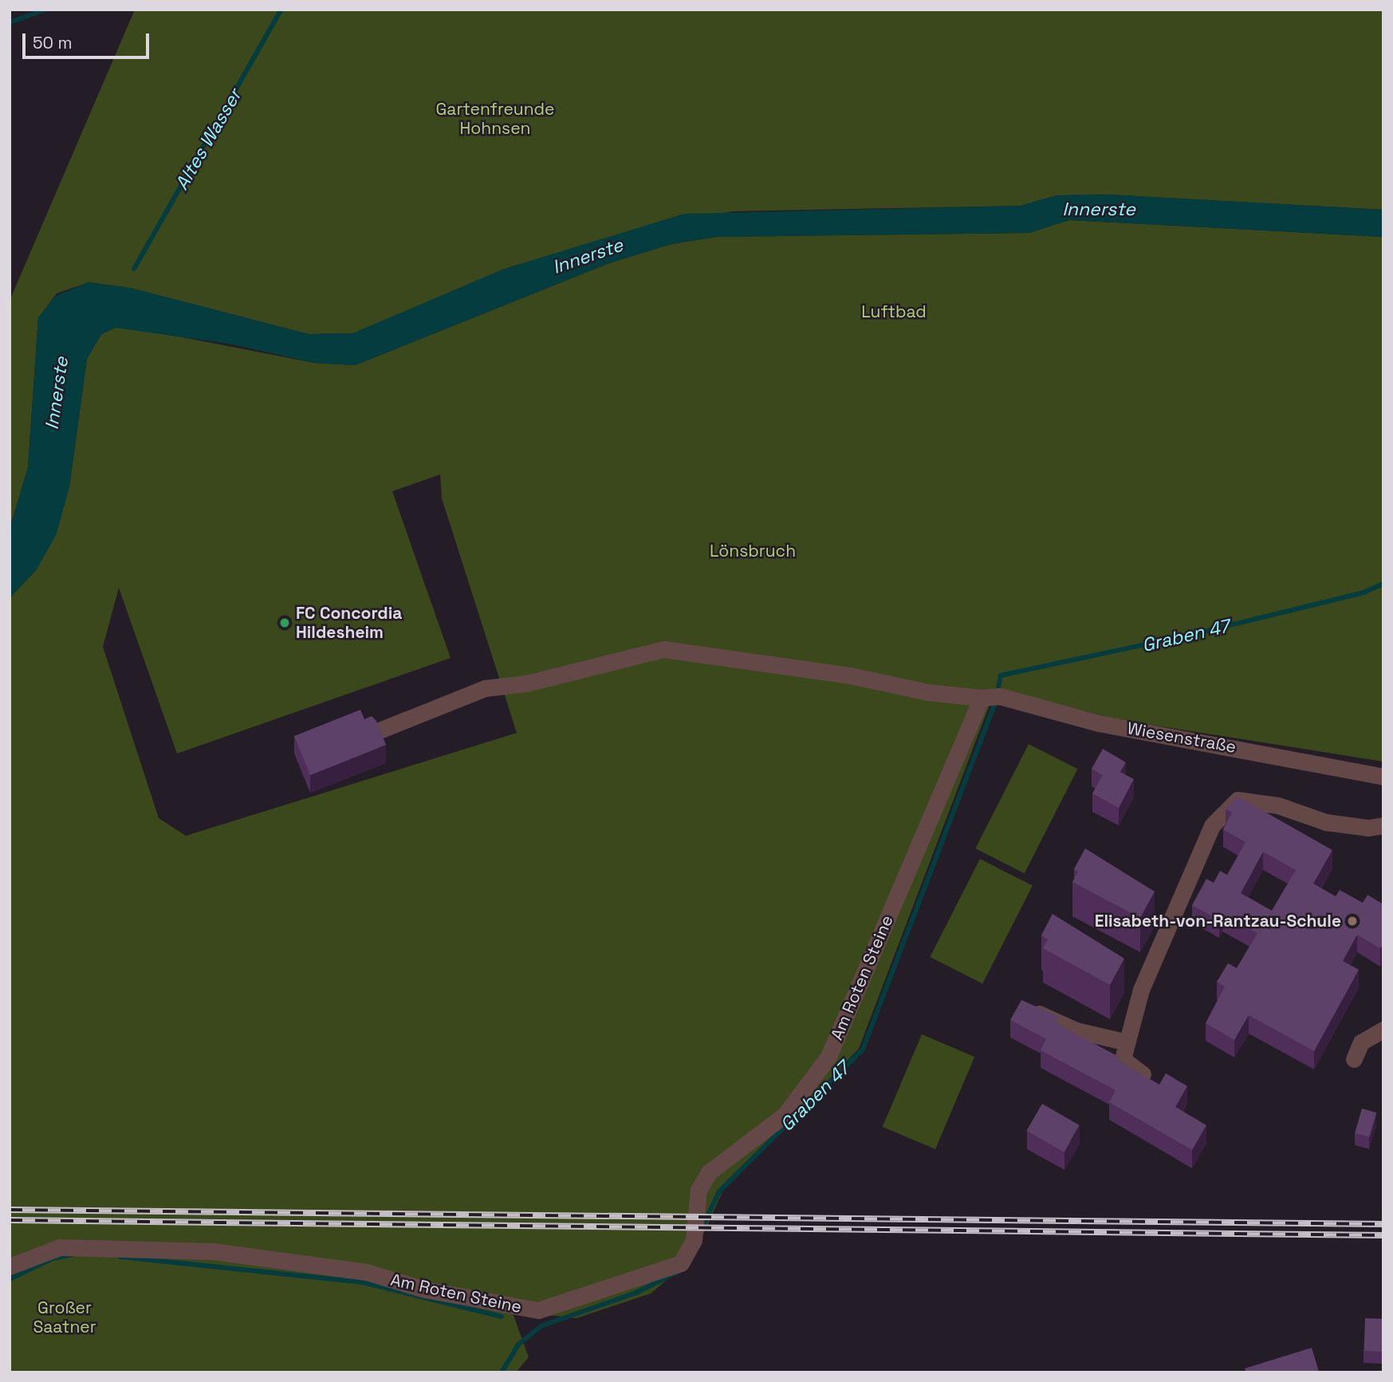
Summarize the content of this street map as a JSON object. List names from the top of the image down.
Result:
{
  "streets": {
    "street": ["Wiesenstraße", "Am Roten Steine"]
  },
  "crossings": [
    ["Wiesenstraße", "Am Roten Steine"]
  ],
  "water": ["Altes Wasser", "Innerste", "Graben 47"],
  "parks": [
    "Gartenfreunde Hohnsen",
    "Luftbad",
    "Lönsbruch",
    "Großer Saatner"
  ],
  "places": ["FC Concordia Hildesheim", "Elisabeth-von-Rantzau-Schule"],
  "scale_bar": "50 m"
}
